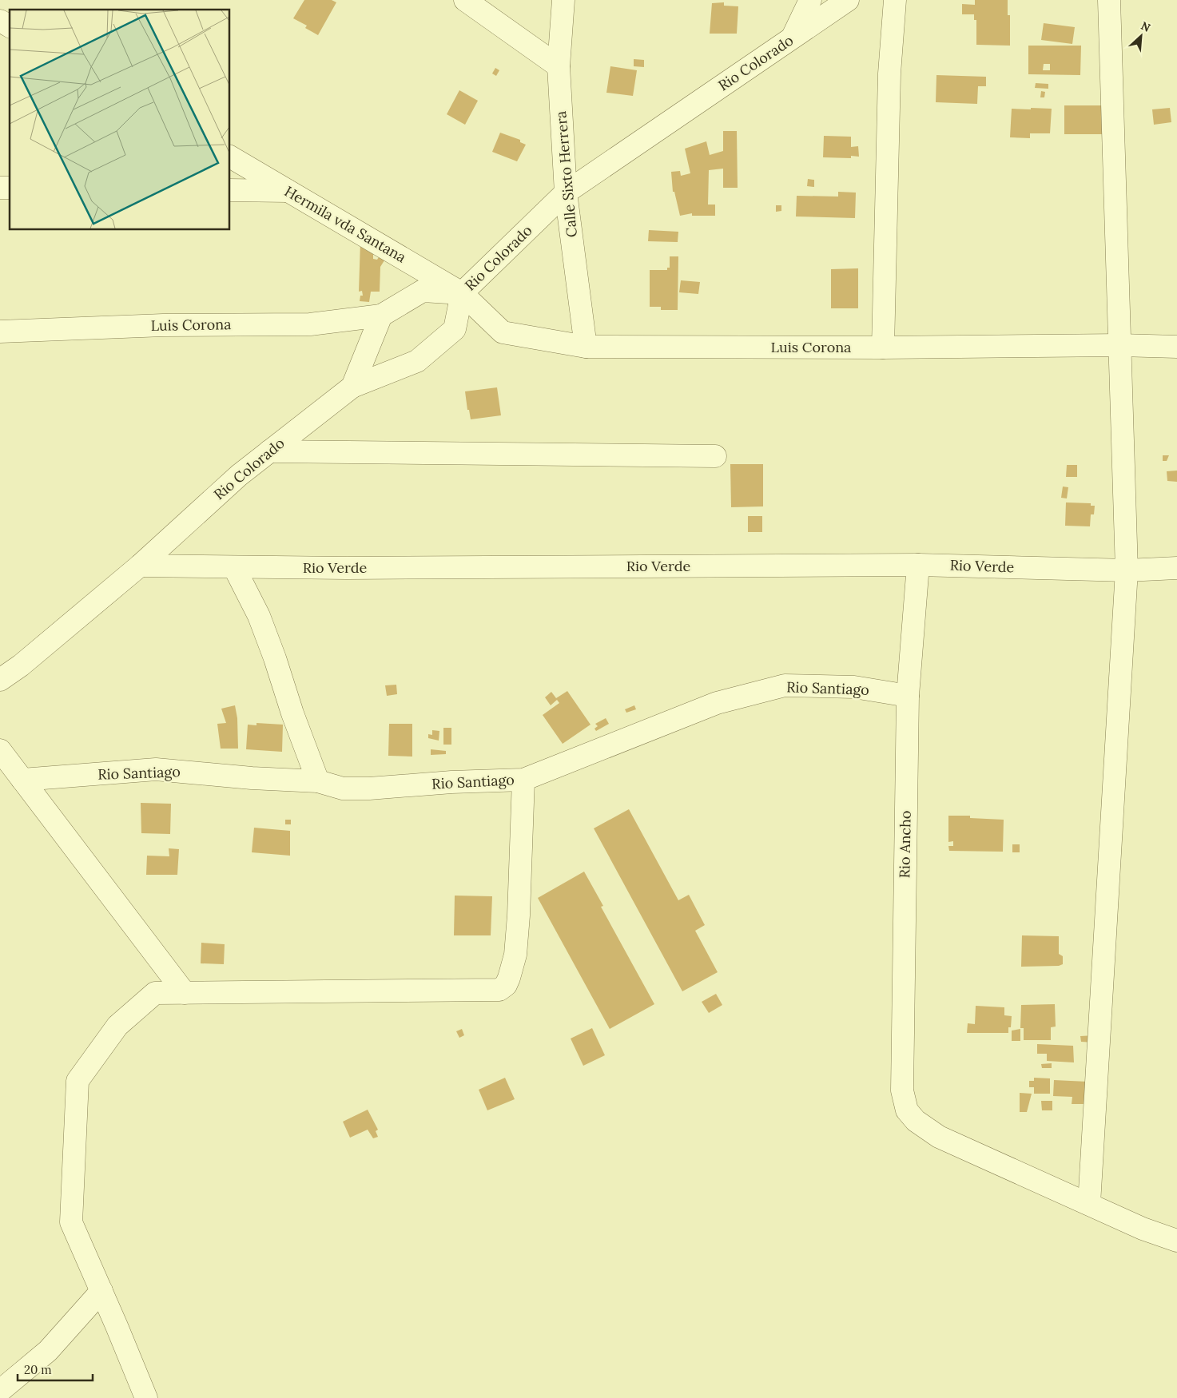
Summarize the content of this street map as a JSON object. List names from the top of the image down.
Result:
{
  "streets": {
    "street": [
      "Rio Colorado",
      "Calle Sixto Herrera",
      "Hermila vda Santana",
      "Luis Corona",
      "Rio Verde",
      "Rio Santiago",
      "Rio Ancho"
    ]
  },
  "crossings": [
    ["Rio Colorado", "Calle Sixto Herrera"],
    ["Rio Colorado", "Hermila vda Santana"],
    ["Rio Colorado", "Luis Corona"],
    ["Rio Colorado", "Rio Verde"],
    ["Calle Sixto Herrera", "Luis Corona"],
    ["Hermila vda Santana", "Luis Corona"],
    ["Rio Verde", "Rio Ancho"],
    ["Rio Santiago", "Rio Ancho"]
  ],
  "scale_bar": "20 m",
  "north": "top right"
}
